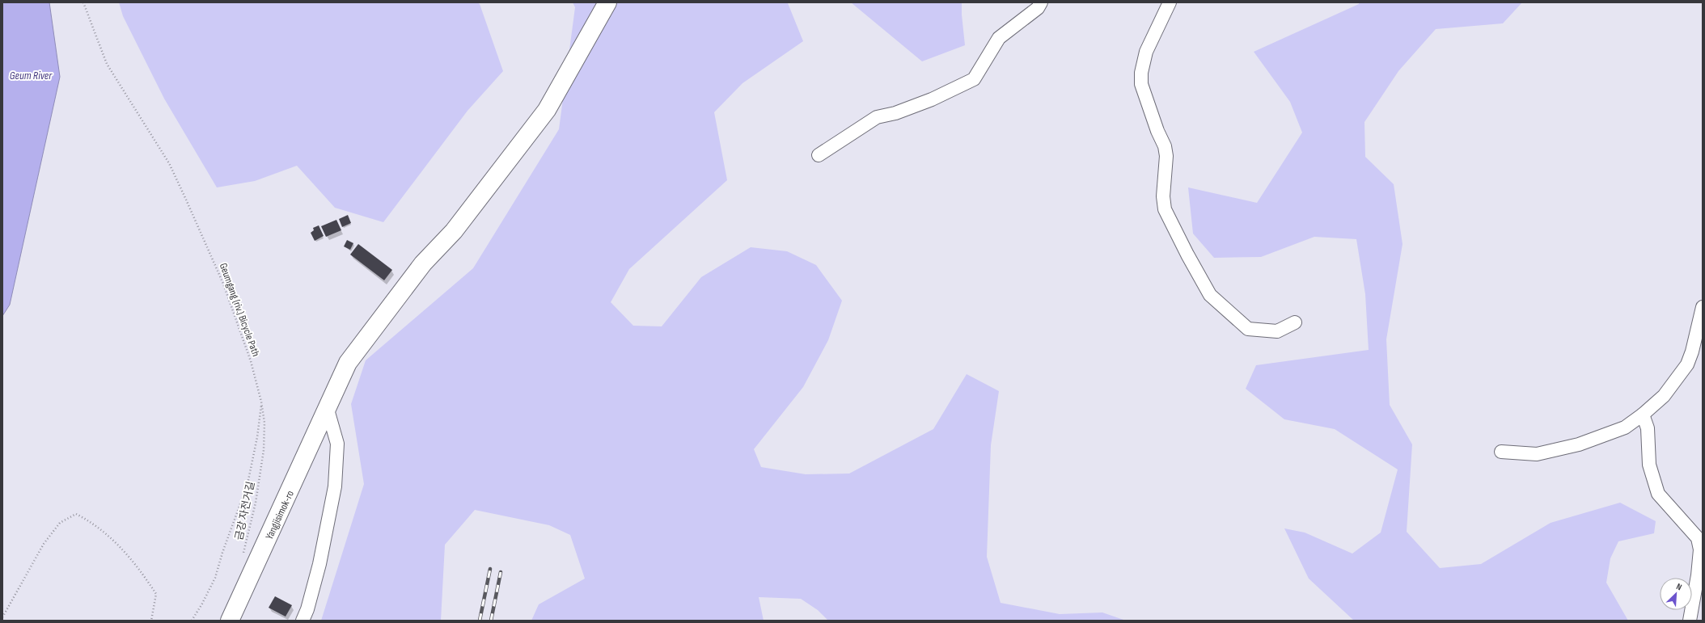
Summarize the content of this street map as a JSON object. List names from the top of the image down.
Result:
{
  "streets": {
    "street": ["Yangjisimok-ro"],
    "path": ["Geumgang (riv.) Bicycle Path", "금강 자전거길"]
  },
  "crossings": [
    ["Geumgang (riv.) Bicycle Path", "금강 자전거길"]
  ],
  "water": ["Geum River"],
  "north": "top right"
}
